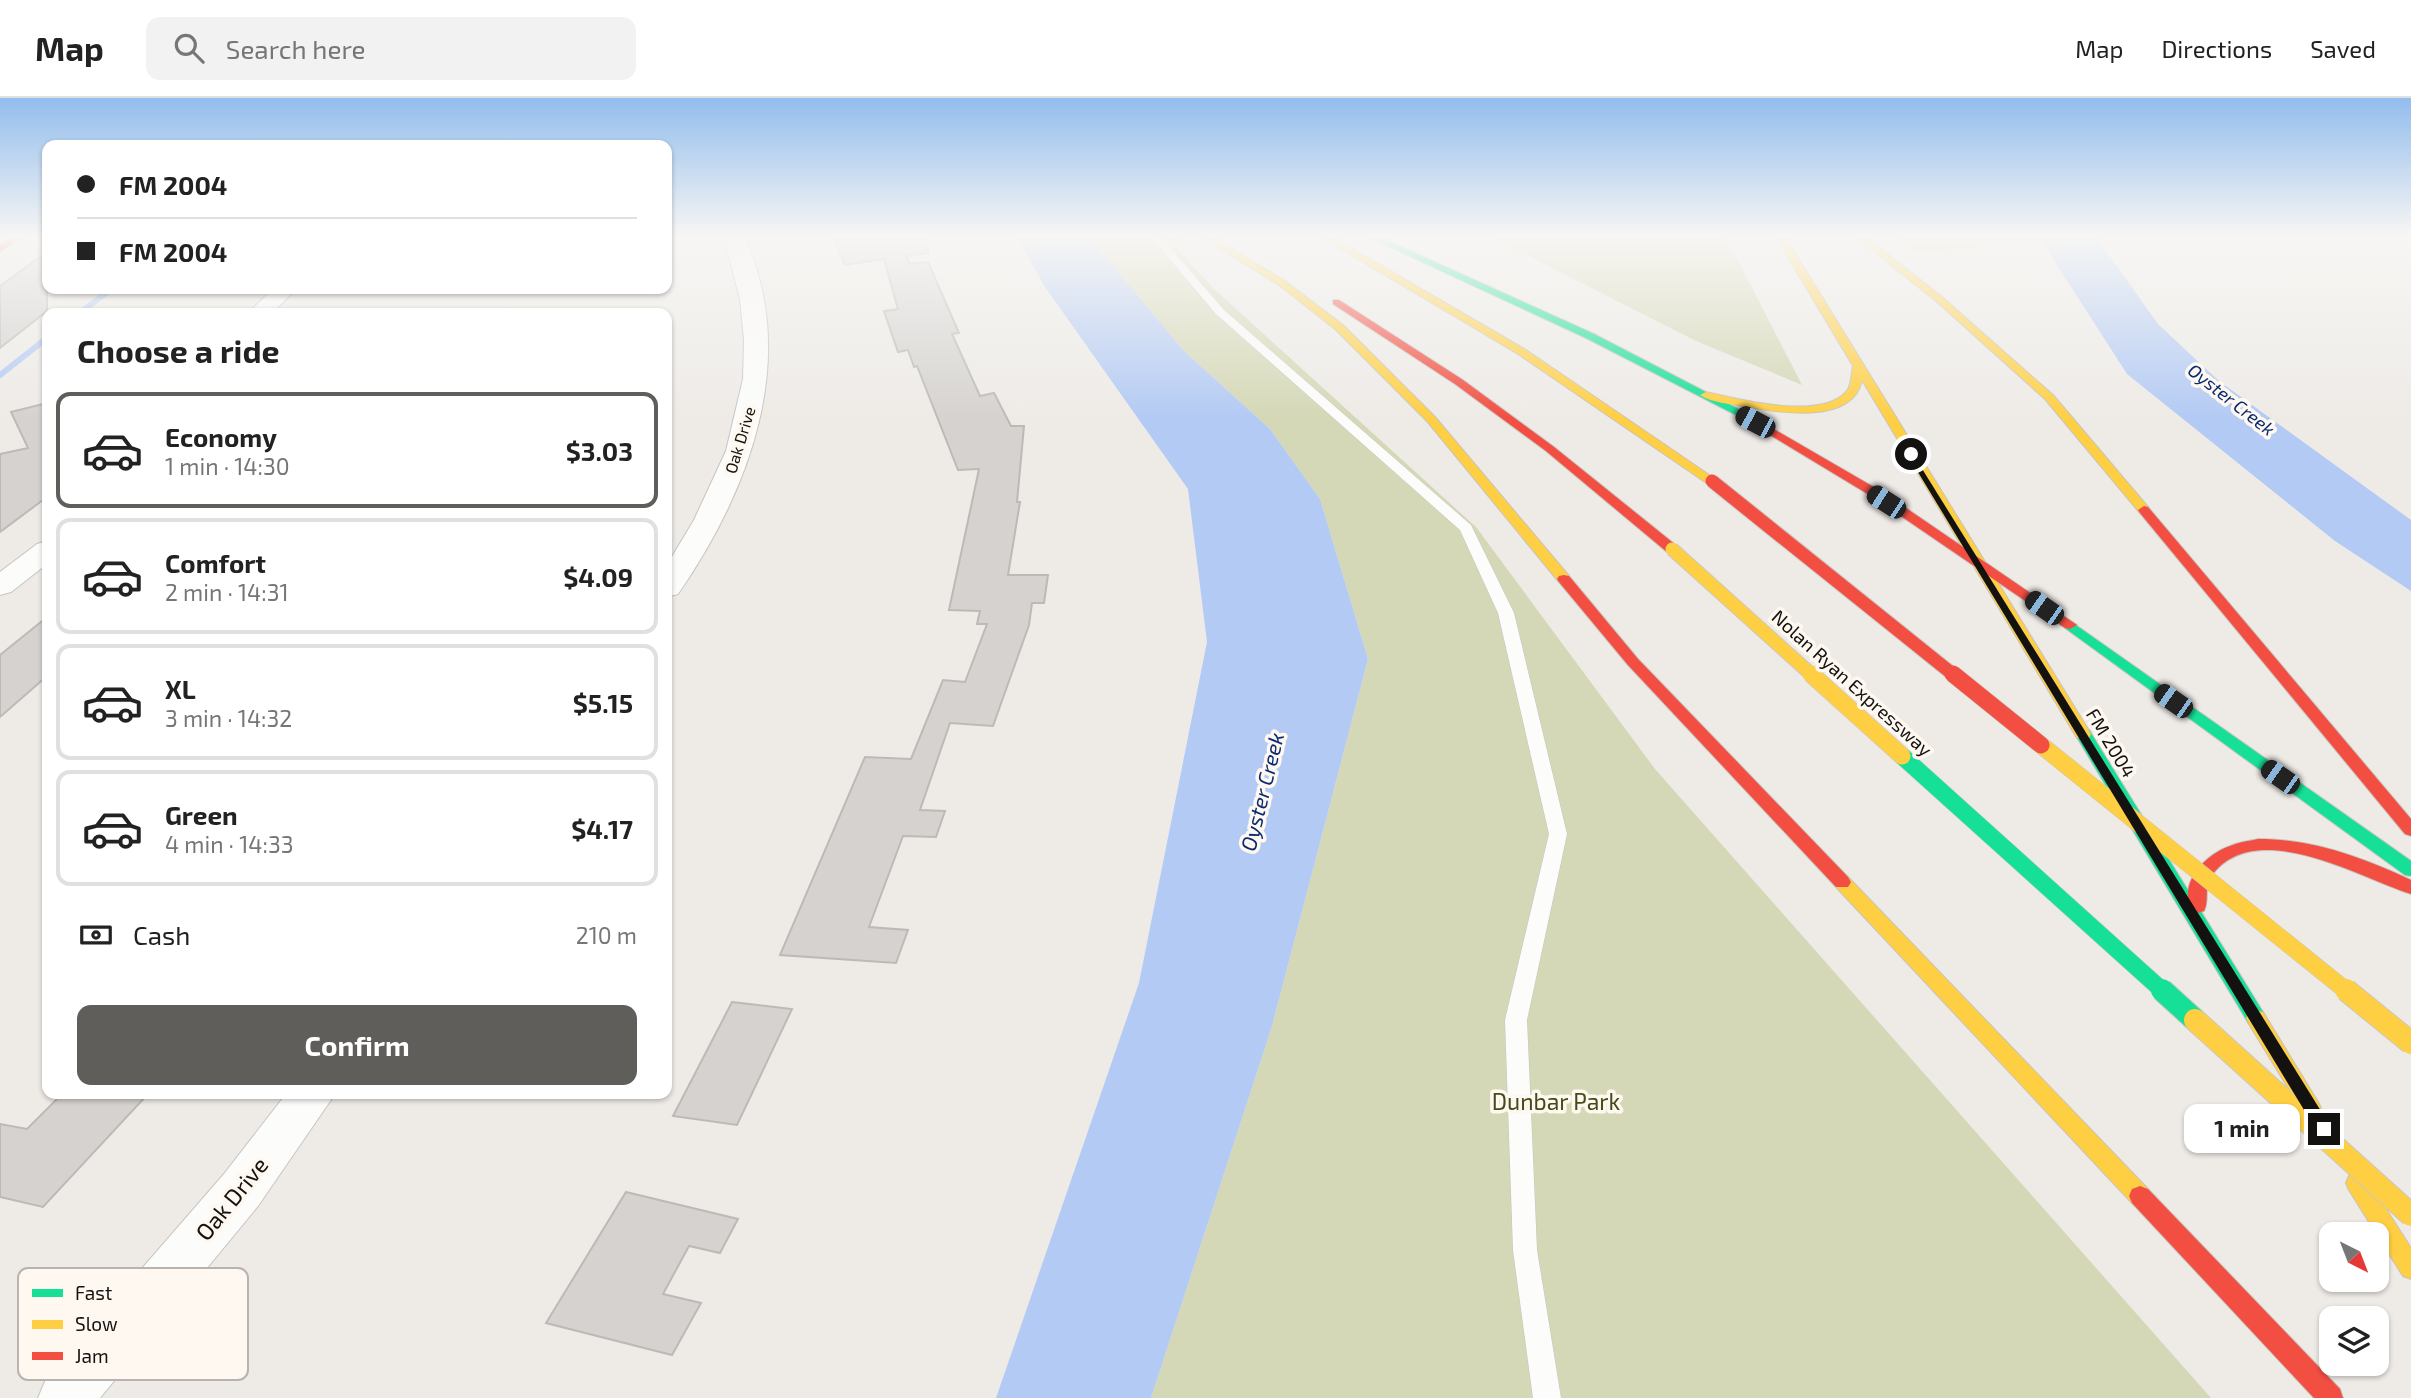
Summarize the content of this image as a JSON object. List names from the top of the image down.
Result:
{
  "streets": {
    "main road": ["Nolan Ryan Expressway", "FM 2004"],
    "street": ["Oak Drive"]
  },
  "water": ["Oyster Creek"],
  "parks": ["Dunbar Park"],
  "legend": ["Fast", "Slow", "Jam"],
  "north": "bottom right",
  "page": {
    "header": "Map",
    "search": "Search here",
    "nav": ["Map", "Directions", "Saved"],
    "banner": ["FM 2004", "FM 2004"],
    "heading": "Choose a ride",
    "list": [
      {
        "name": "Economy",
        "note": "1 min · 14:30",
        "value": "$3.03"
      },
      {
        "name": "Comfort",
        "note": "2 min · 14:31",
        "value": "$4.09"
      },
      {
        "name": "XL",
        "note": "3 min · 14:32",
        "value": "$5.15"
      },
      {
        "name": "Green",
        "note": "4 min · 14:33",
        "value": "$4.17"
      }
    ],
    "pay": ["Cash", "210 m"],
    "buttons": "Confirm",
    "bubble": "1 min"
  }
}
